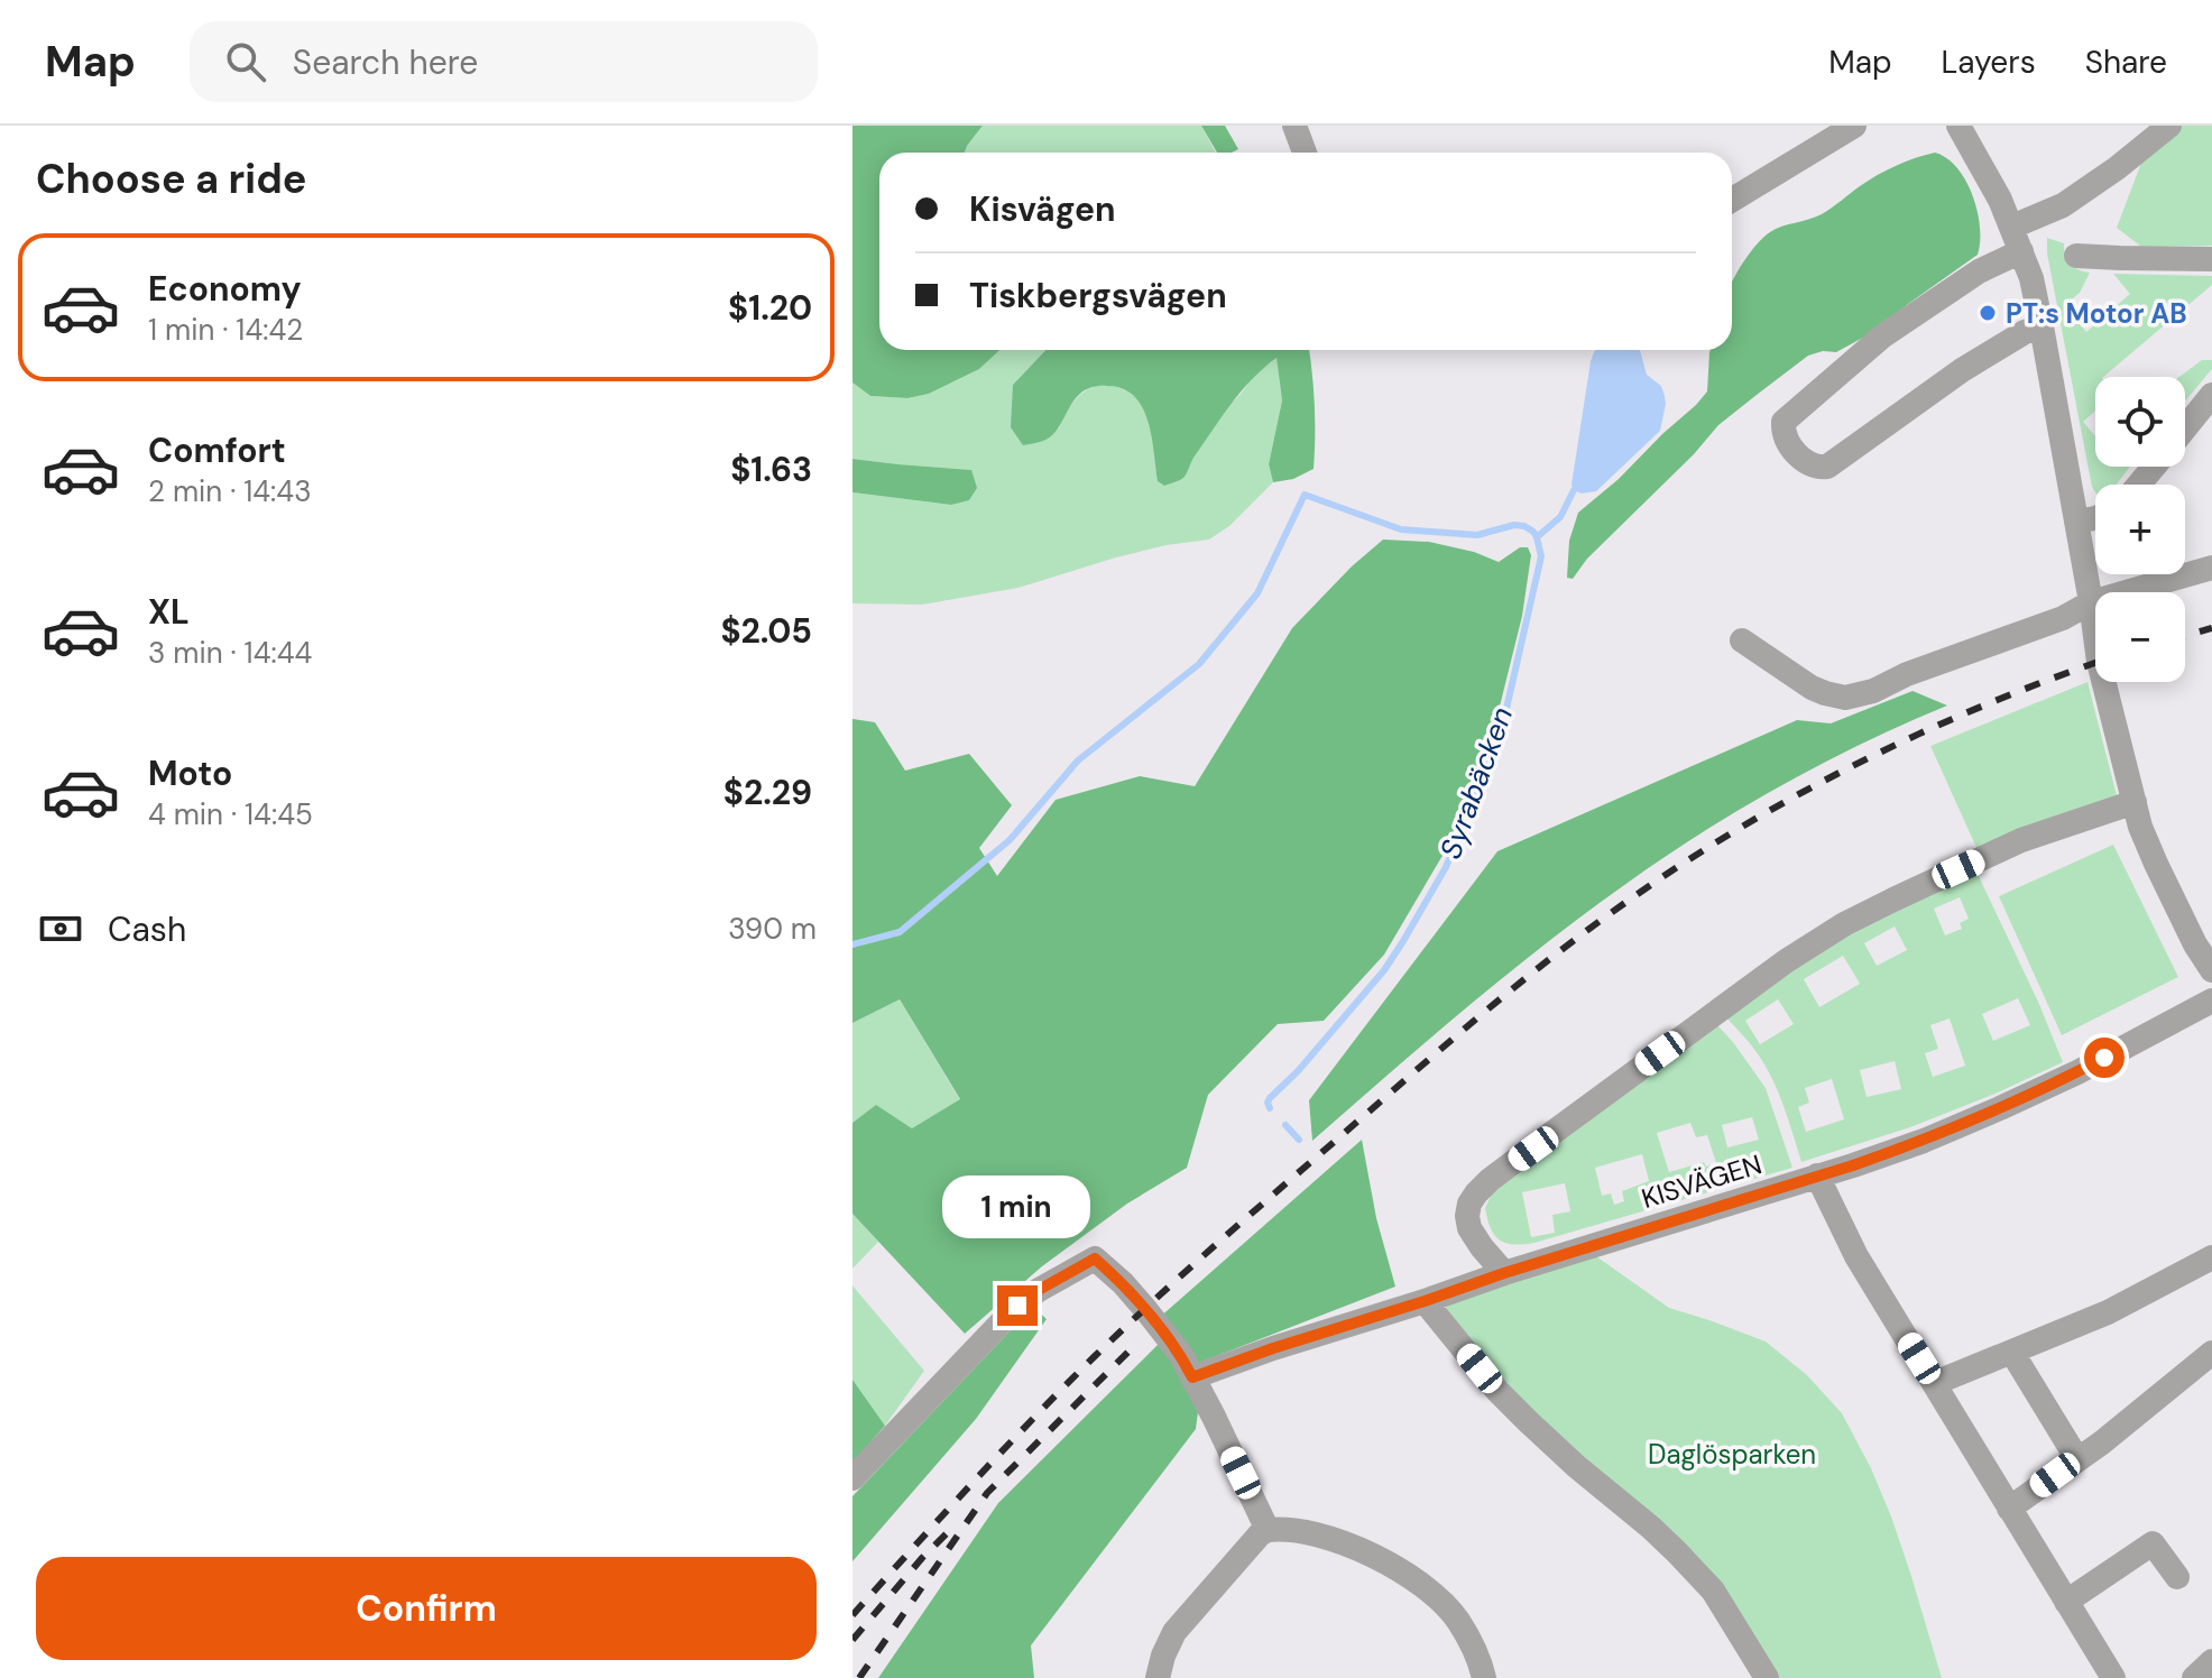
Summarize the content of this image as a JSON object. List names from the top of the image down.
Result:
{
  "streets": {
    "street": ["KISVÄGEN"]
  },
  "water": ["Syrabäcken"],
  "parks": ["Daglösparken"],
  "places": ["PT:s Motor AB"],
  "page": {
    "header": "Map",
    "search": "Search here",
    "nav": ["Map", "Layers", "Share"],
    "heading": "Choose a ride",
    "banner": ["Kisvägen", "Tiskbergsvägen"],
    "list": [
      {
        "name": "Economy",
        "note": "1 min · 14:42",
        "value": "$1.20"
      },
      {
        "name": "Comfort",
        "note": "2 min · 14:43",
        "value": "$1.63"
      },
      {
        "name": "XL",
        "note": "3 min · 14:44",
        "value": "$2.05"
      },
      {
        "name": "Moto",
        "note": "4 min · 14:45",
        "value": "$2.29"
      }
    ],
    "map_buttons": ["+", "−"],
    "pay": ["Cash", "390 m"],
    "bubble": "1 min",
    "buttons": "Confirm"
  }
}
